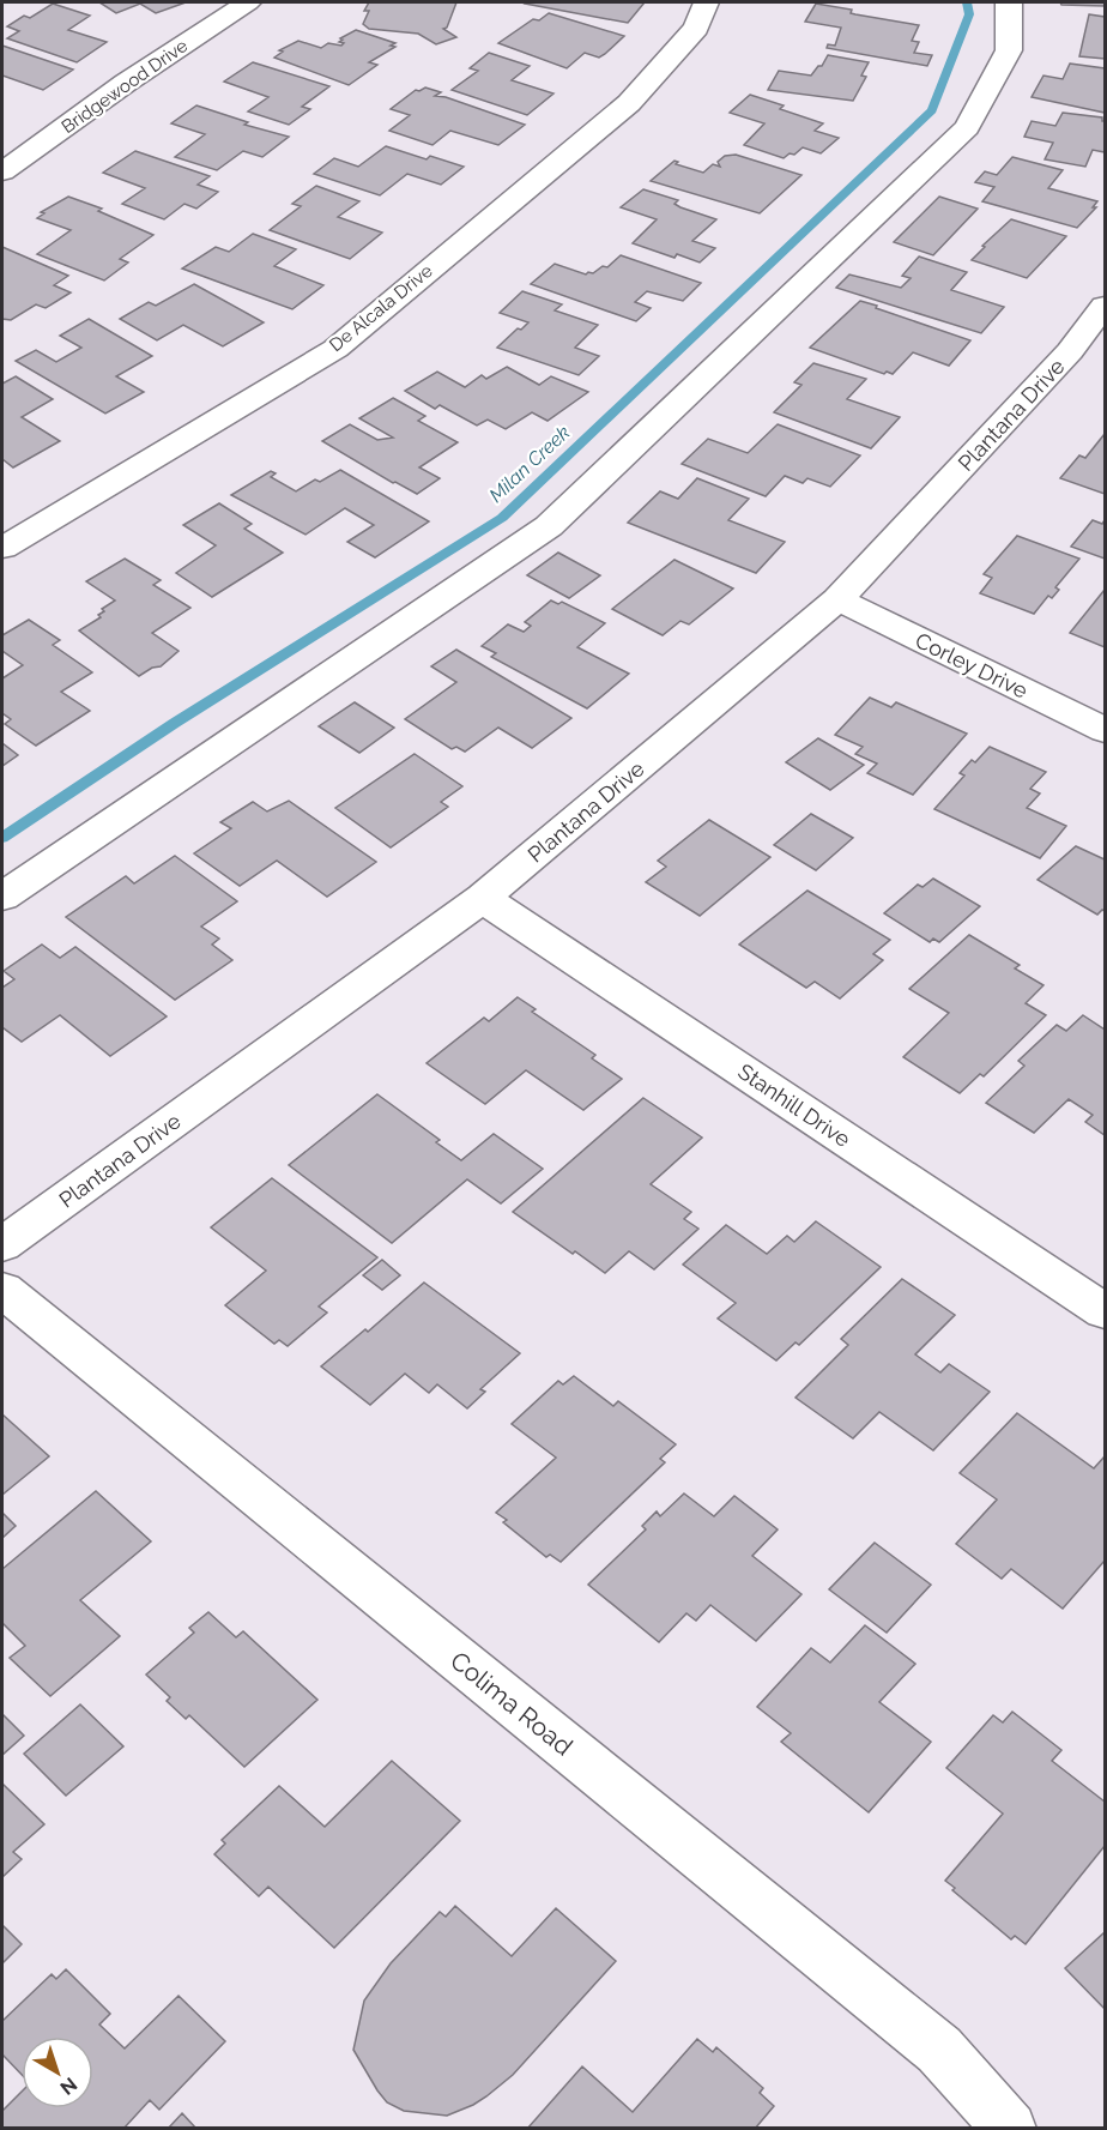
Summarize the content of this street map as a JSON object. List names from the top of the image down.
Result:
{
  "streets": {
    "street": [
      "Bridgewood Drive",
      "De Alcala Drive",
      "Plantana Drive",
      "Corley Drive",
      "Stanhill Drive",
      "Colima Road"
    ]
  },
  "crossings": [
    ["Plantana Drive", "Corley Drive"],
    ["Plantana Drive", "Stanhill Drive"]
  ],
  "water": ["Milan Creek"],
  "north": "bottom right"
}
